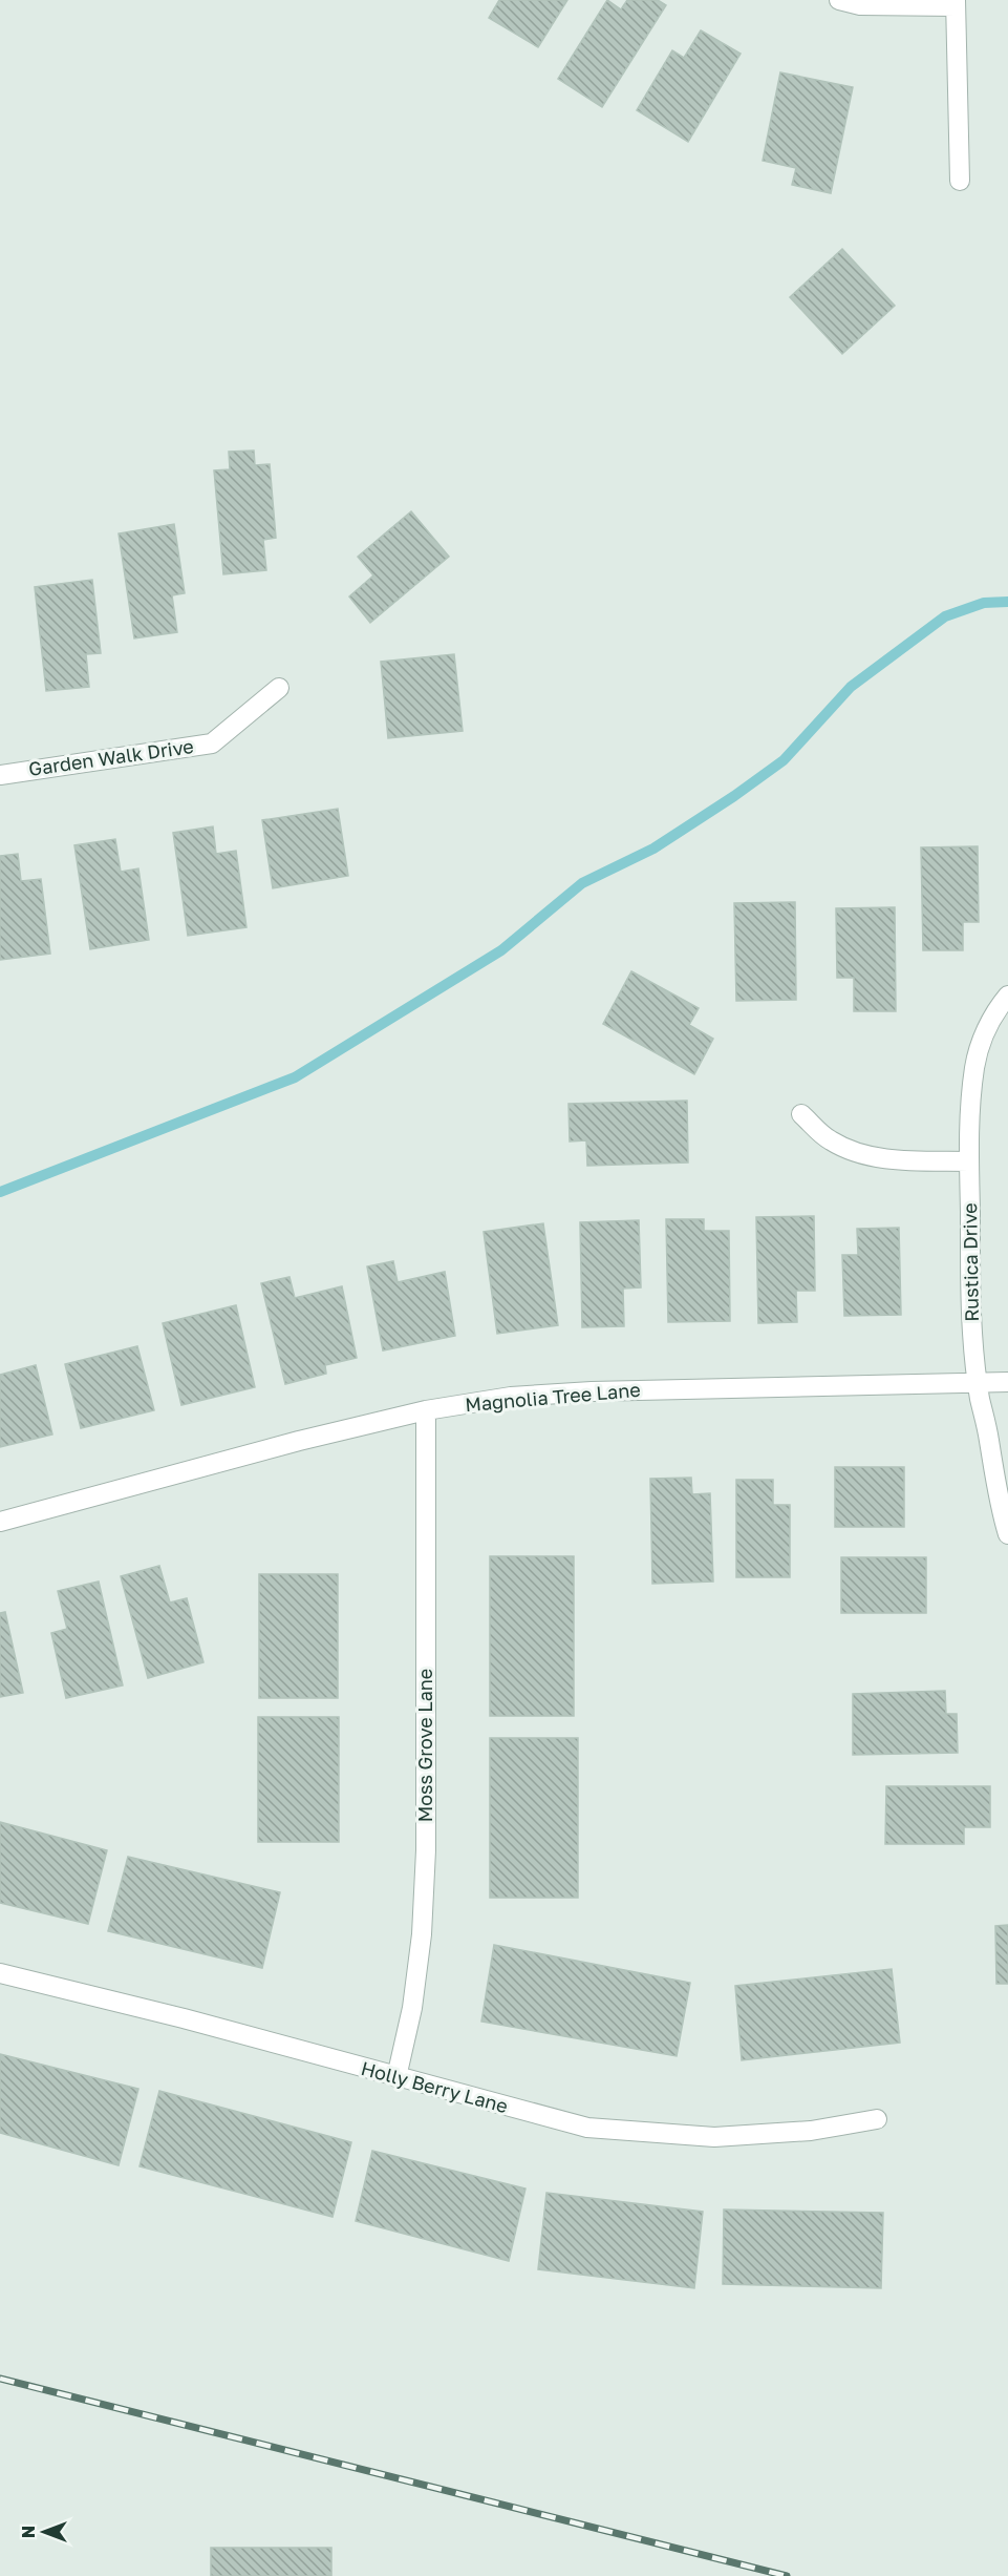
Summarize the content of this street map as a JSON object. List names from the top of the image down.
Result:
{
  "streets": {
    "street": [
      "Garden Walk Drive",
      "Rustica Drive",
      "Magnolia Tree Lane",
      "Moss Grove Lane",
      "Holly Berry Lane"
    ]
  },
  "crossings": [
    ["Rustica Drive", "Magnolia Tree Lane"],
    ["Magnolia Tree Lane", "Moss Grove Lane"],
    ["Moss Grove Lane", "Holly Berry Lane"]
  ],
  "north": "left"
}
